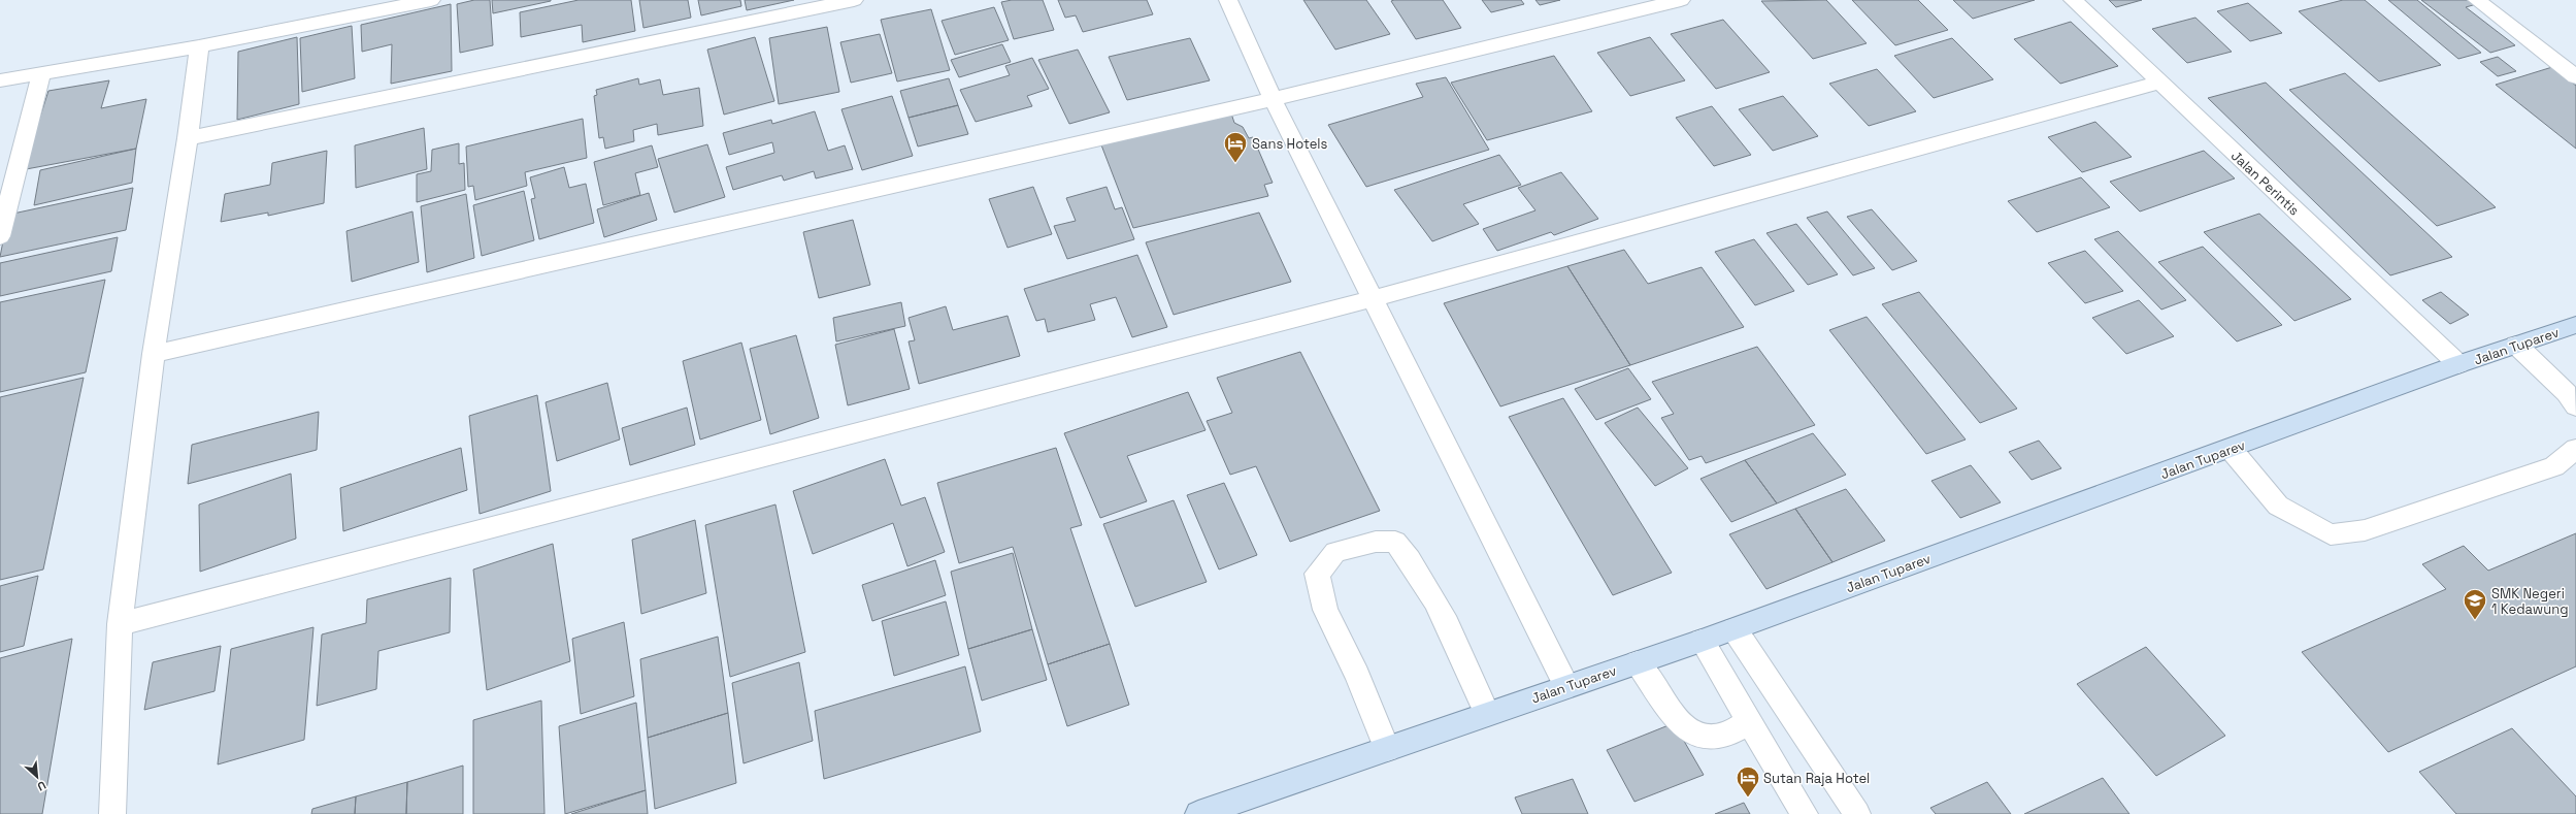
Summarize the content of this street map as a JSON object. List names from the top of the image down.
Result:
{
  "streets": {
    "main road": ["Jalan Tuparev"],
    "street": ["Jalan Perintis"]
  },
  "crossings": [
    ["Jalan Perintis", "Jalan Tuparev"]
  ],
  "places": {
    "hotel": ["Sans Hotels", "Sutan Raja Hotel"],
    "school or university": ["SMK Negeri 1 Kedawung"]
  },
  "north": "bottom right"
}
